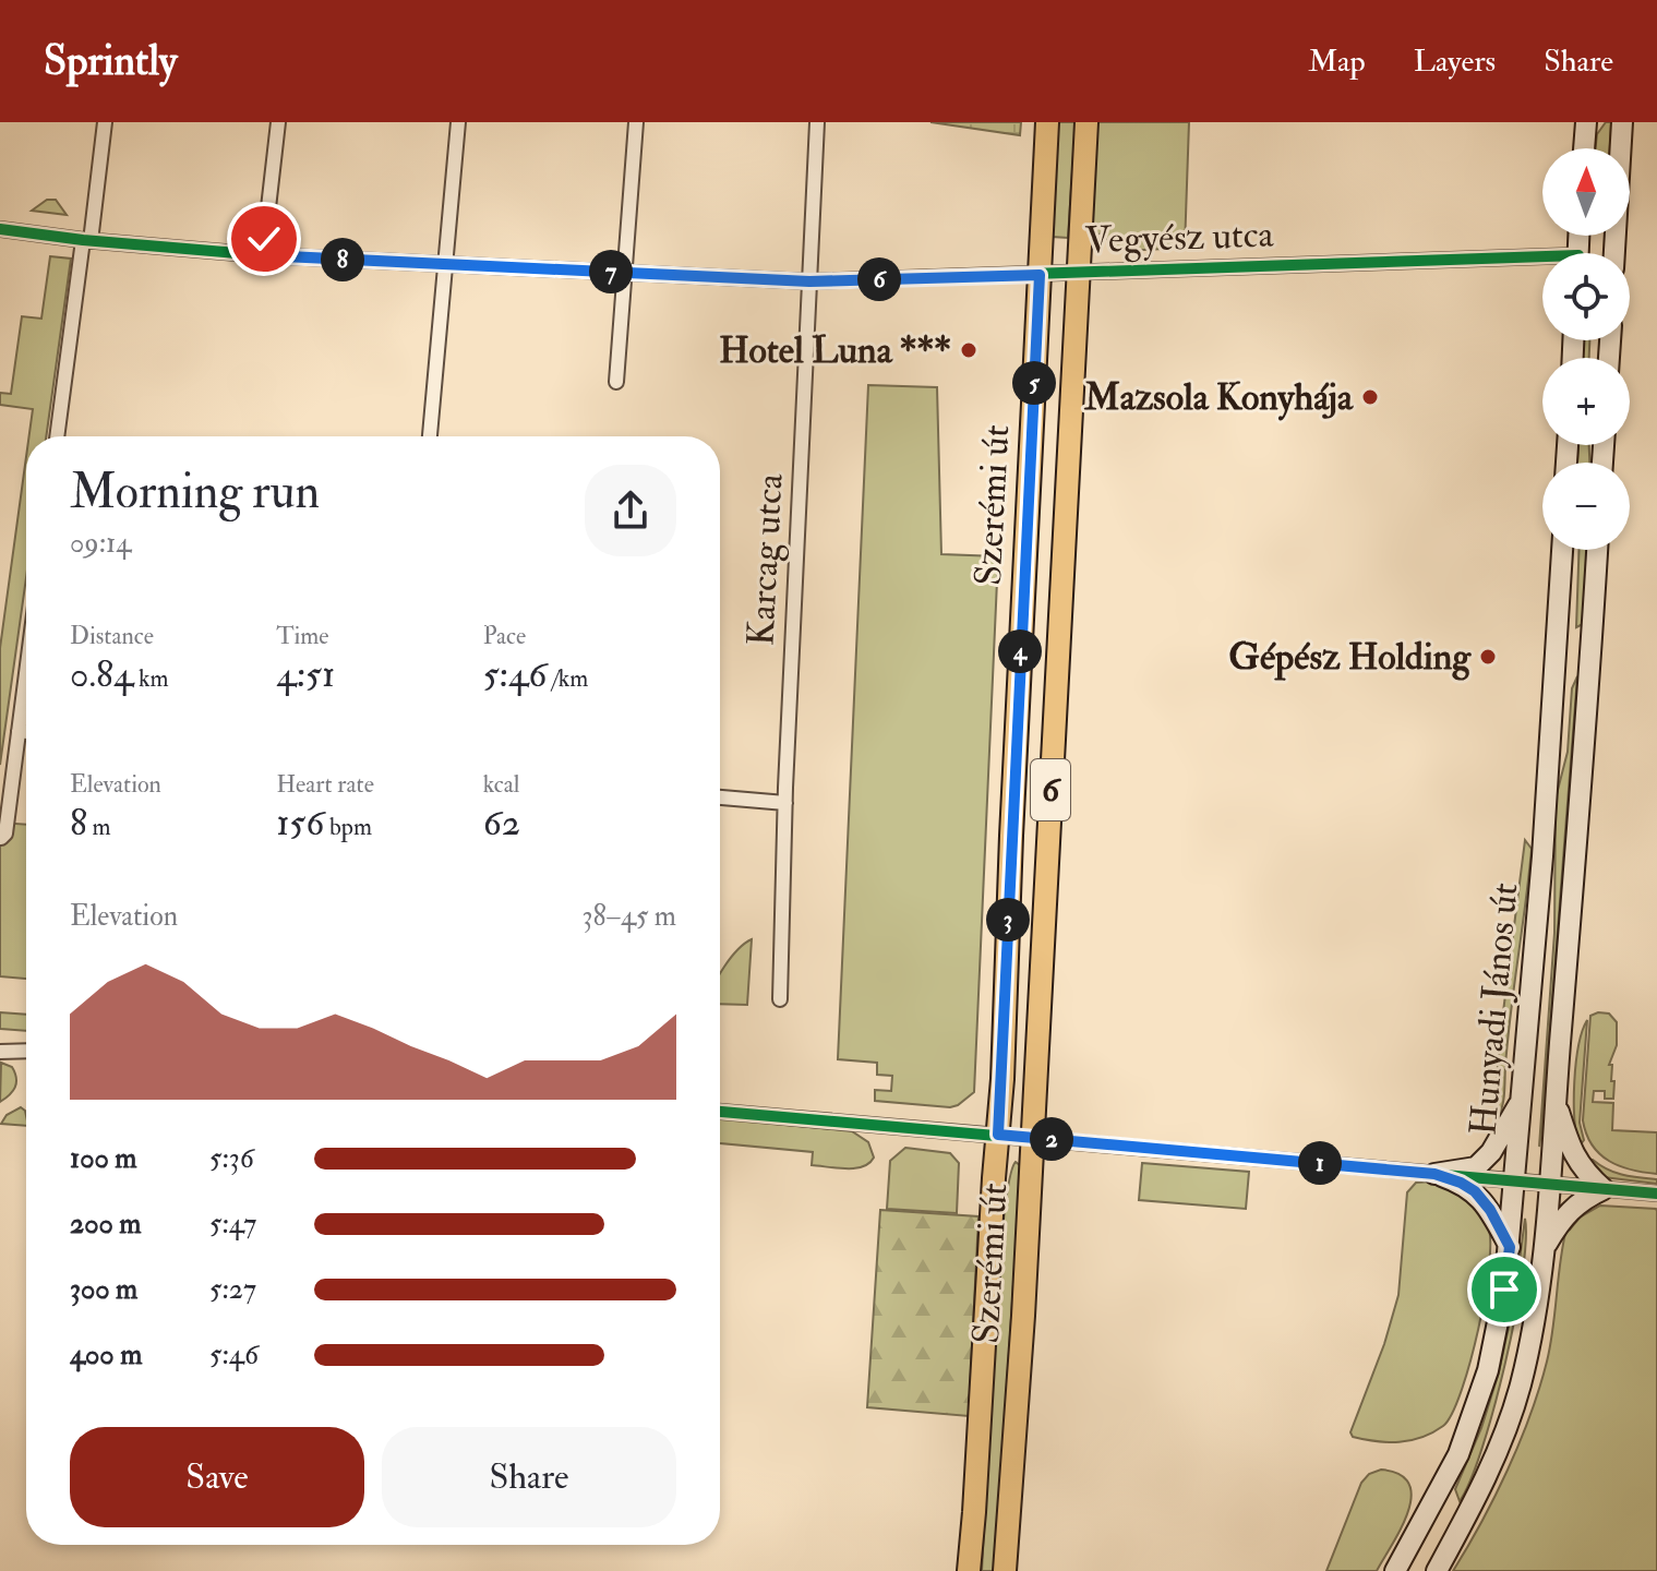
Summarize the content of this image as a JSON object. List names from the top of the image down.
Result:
{
  "streets": {
    "main road": ["Szerémi út", "6", "Hunyadi János út"],
    "street": ["Vegyész utca", "Karcag utca"]
  },
  "crossings": [
    ["Vegyész utca", "Szerémi út"],
    ["Vegyész utca", "Karcag utca"]
  ],
  "places": ["Hotel Luna ***", "Mazsola Konyhája", "Gépész Holding"],
  "north": "top",
  "page": {
    "header": "Sprintly",
    "nav": ["Map", "Layers", "Share"],
    "map_buttons": ["+", "−"],
    "pins": [
      "8",
      "7",
      "6",
      "5",
      "4",
      "3",
      "2",
      "1"
    ],
    "heading": ["Morning run", "09:14"],
    "stats": [
      ["Distance", "0.84 km"],
      ["Time", "4:51"],
      ["Pace", "5:46 /km"],
      ["Elevation", "8 m"],
      ["Heart rate", "156 bpm"],
      ["kcal", "62"]
    ],
    "chart": ["Elevation", "38–45 m"],
    "list": [
      {
        "name": "100 m",
        "note": "5:36"
      },
      {
        "name": "200 m",
        "note": "5:47"
      },
      {
        "name": "300 m",
        "note": "5:27"
      },
      {
        "name": "400 m",
        "note": "5:46"
      }
    ],
    "buttons": ["Save", "Share"]
  }
}
